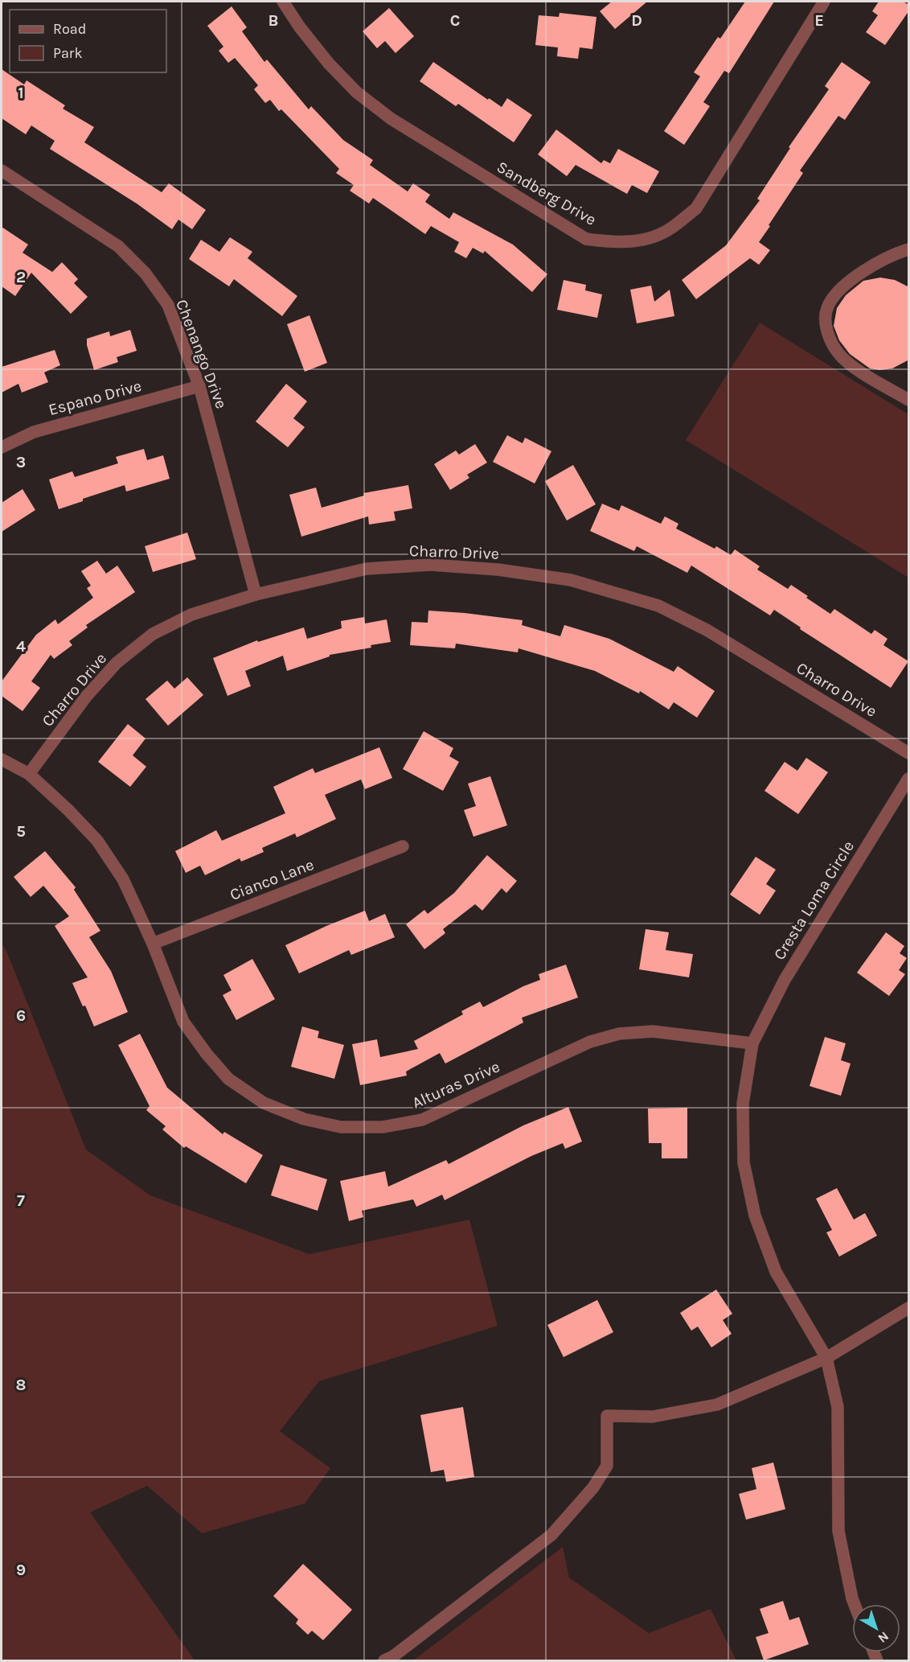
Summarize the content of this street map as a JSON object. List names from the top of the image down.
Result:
{
  "streets": {
    "street": [
      "Sandberg Drive",
      "Chenango Drive",
      "Espano Drive",
      "Charro Drive",
      "Cianco Lane",
      "Cresta Loma Circle",
      "Alturas Drive"
    ]
  },
  "crossings": [
    ["Chenango Drive", "Espano Drive"],
    ["Chenango Drive", "Charro Drive"],
    ["Charro Drive", "Alturas Drive"],
    ["Cianco Lane", "Alturas Drive"],
    ["Cresta Loma Circle", "Alturas Drive"]
  ],
  "legend": ["Road", "Park"],
  "north": "bottom right",
  "grid": {
    "columns": [
      "B",
      "C",
      "D",
      "E"
    ],
    "rows": [
      "1",
      "2",
      "3",
      "4",
      "5",
      "6",
      "7",
      "8",
      "9"
    ]
  }
}
